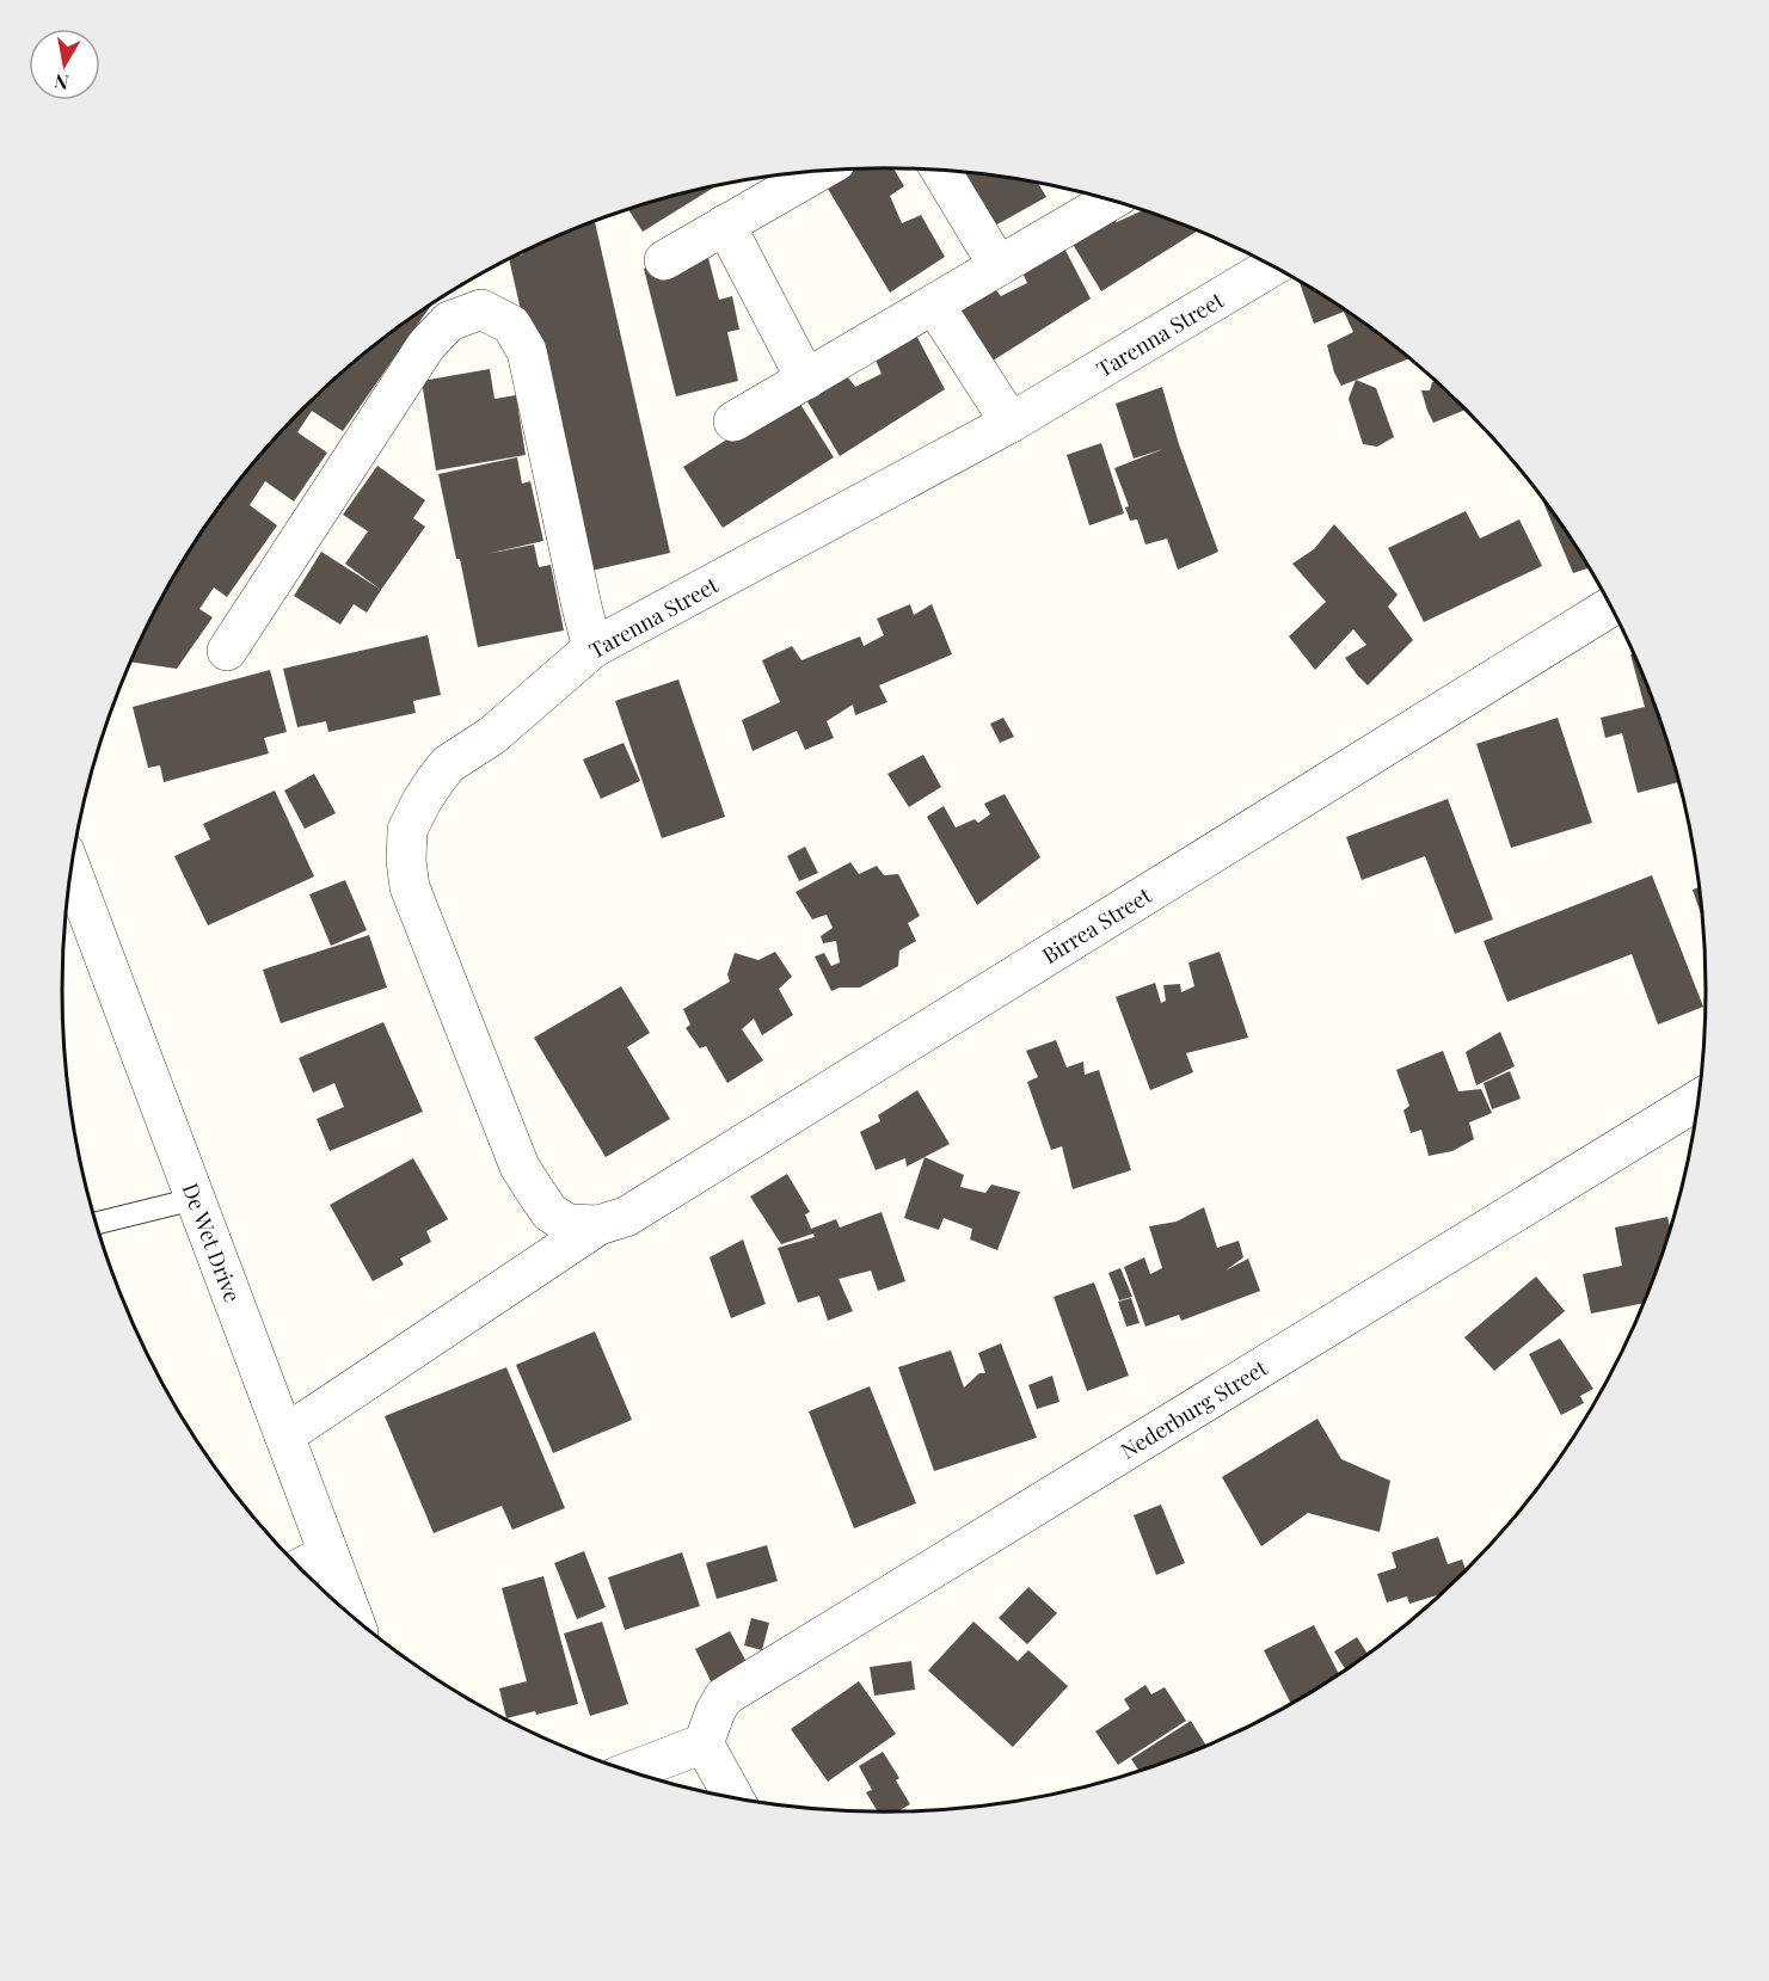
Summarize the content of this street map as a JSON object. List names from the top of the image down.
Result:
{
  "streets": {
    "street": [
      "Tarenna Street",
      "Birrea Street",
      "De Wet Drive",
      "Nederburg Street"
    ]
  },
  "crossings": [
    ["Tarenna Street", "Birrea Street"],
    ["Birrea Street", "De Wet Drive"]
  ],
  "north": "bottom"
}
